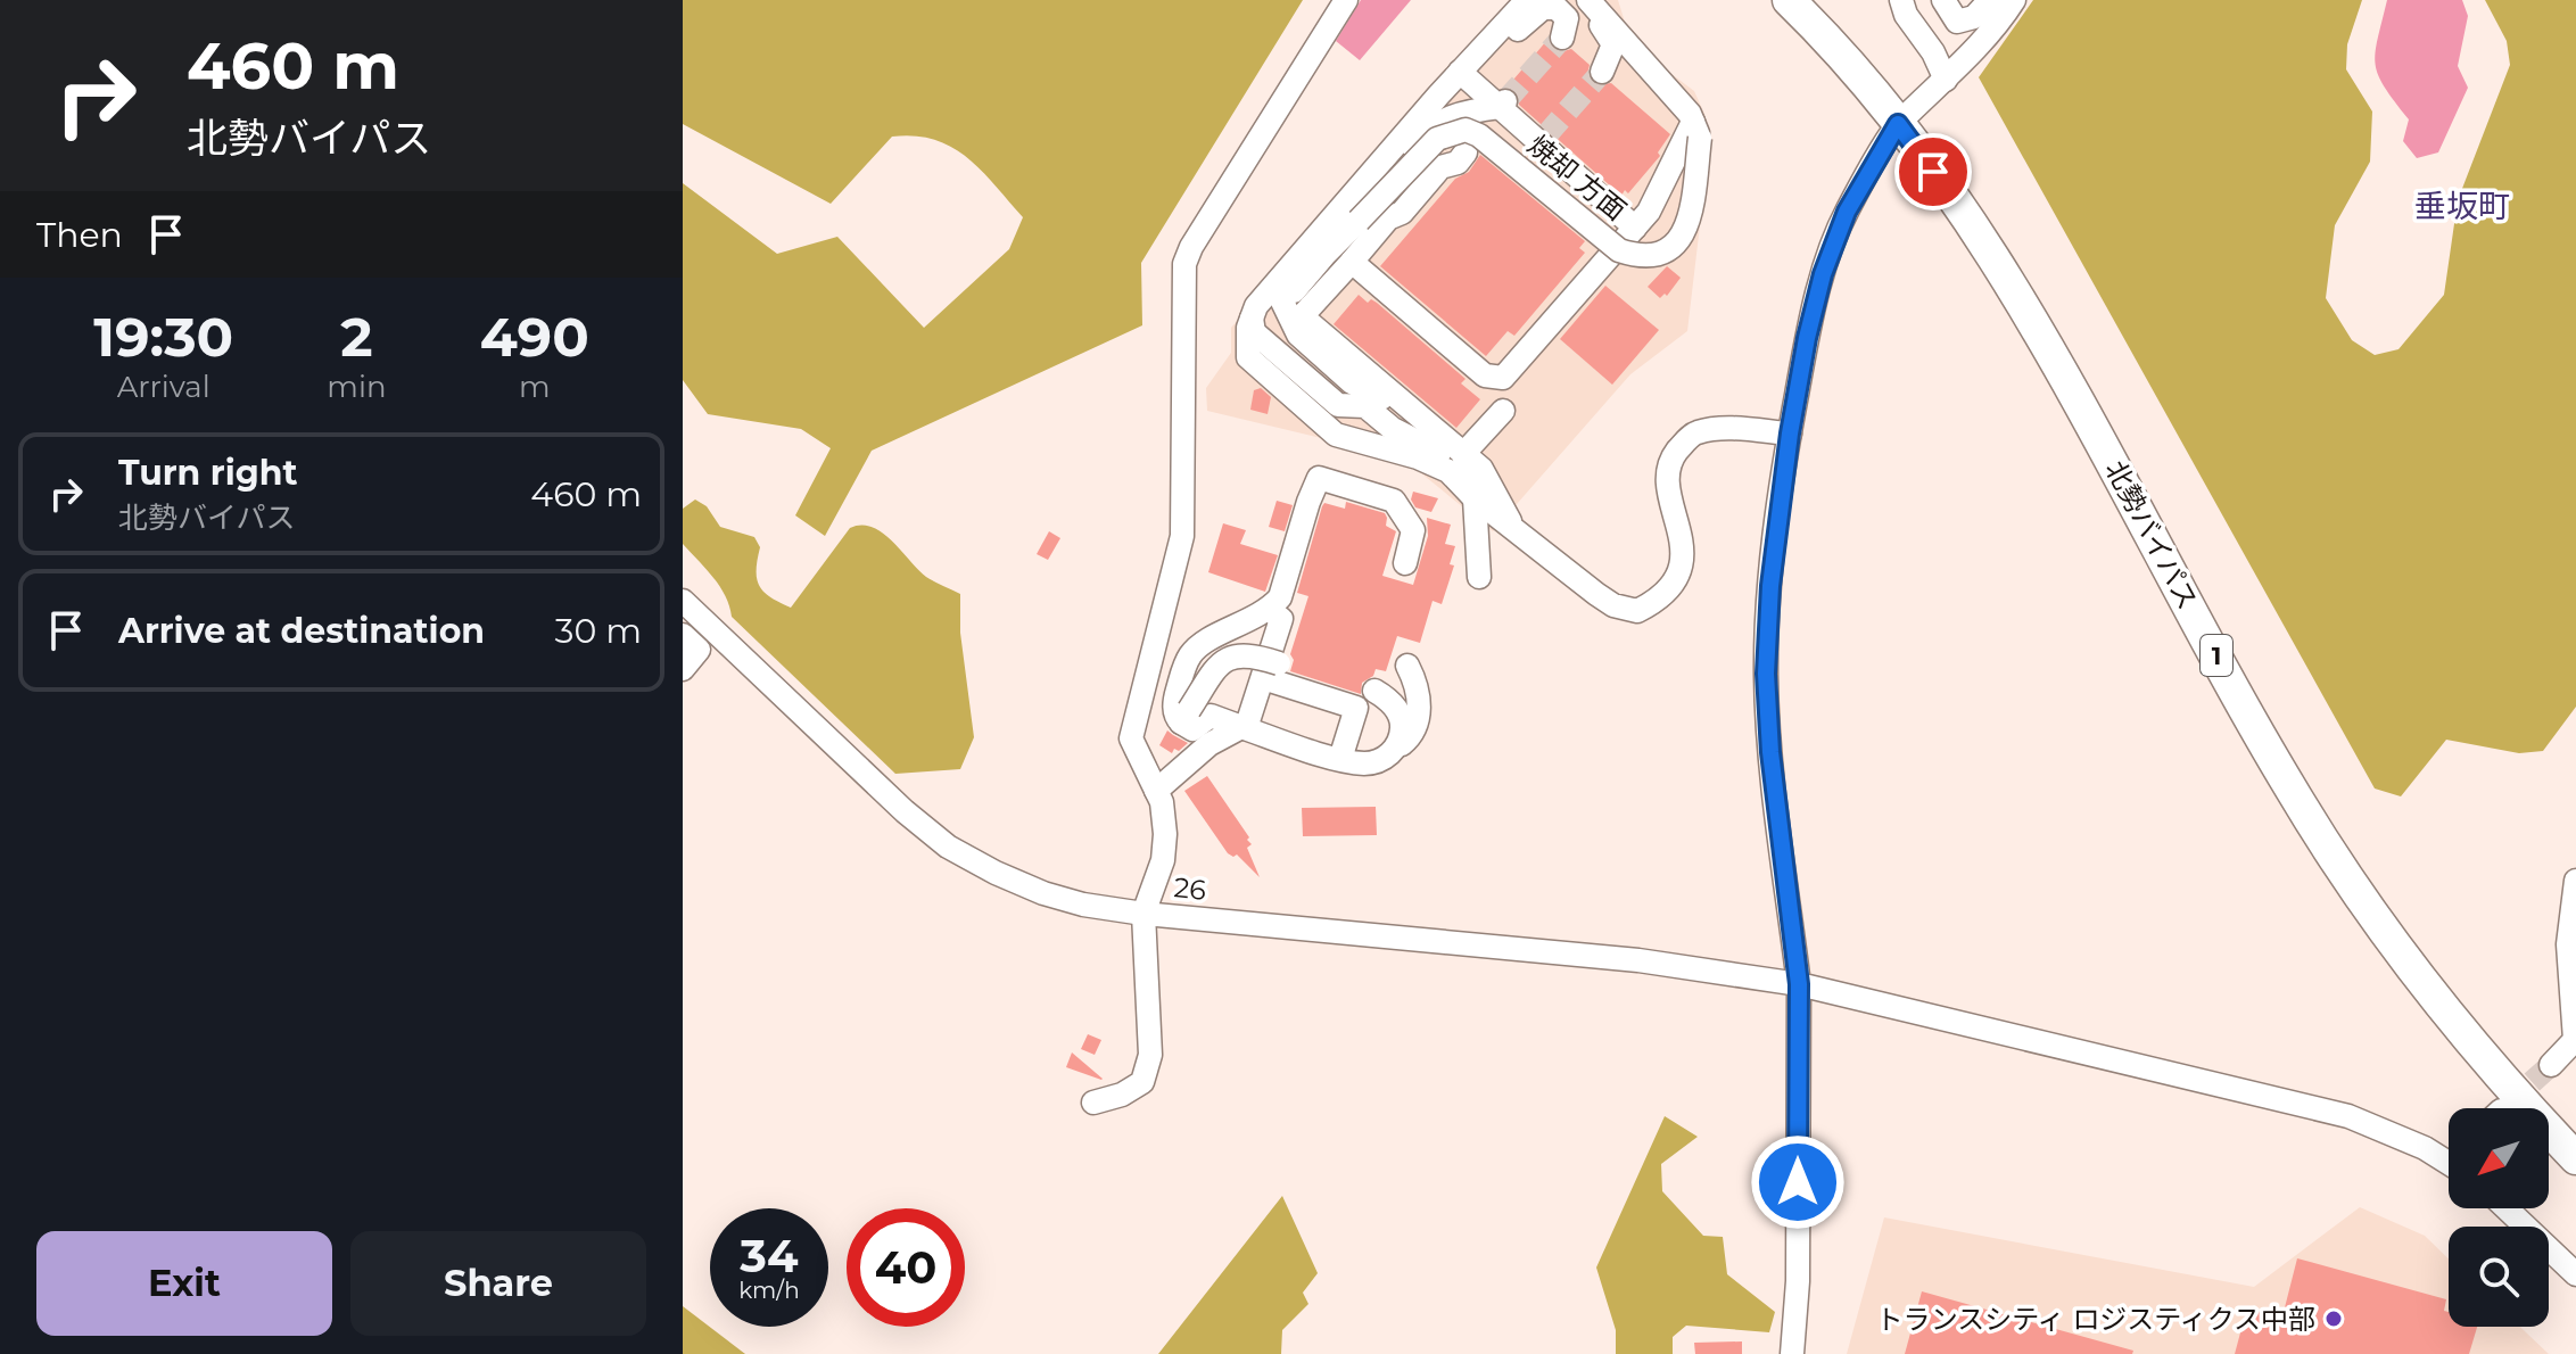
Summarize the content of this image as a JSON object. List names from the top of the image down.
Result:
{
  "streets": {
    "highway": ["北勢バイパス", "1"],
    "street": ["焼却 方面", "26"]
  },
  "districts": ["垂坂町"],
  "places": ["トランスシティ ロジスティクス中部"],
  "north": "bottom left",
  "page": {
    "turn": ["460 m", "北勢バイパス"],
    "then": "Then",
    "eta": [
      "19:30",
      "Arrival",
      "2",
      "min",
      "490",
      "m"
    ],
    "list": [
      {
        "name": "Turn right",
        "note": "北勢バイパス",
        "value": "460 m"
      },
      {
        "name": "Arrive at destination",
        "value": "30 m"
      }
    ],
    "speed": "34 km/h",
    "limit": "40",
    "buttons": ["Exit", "Share"]
  }
}
